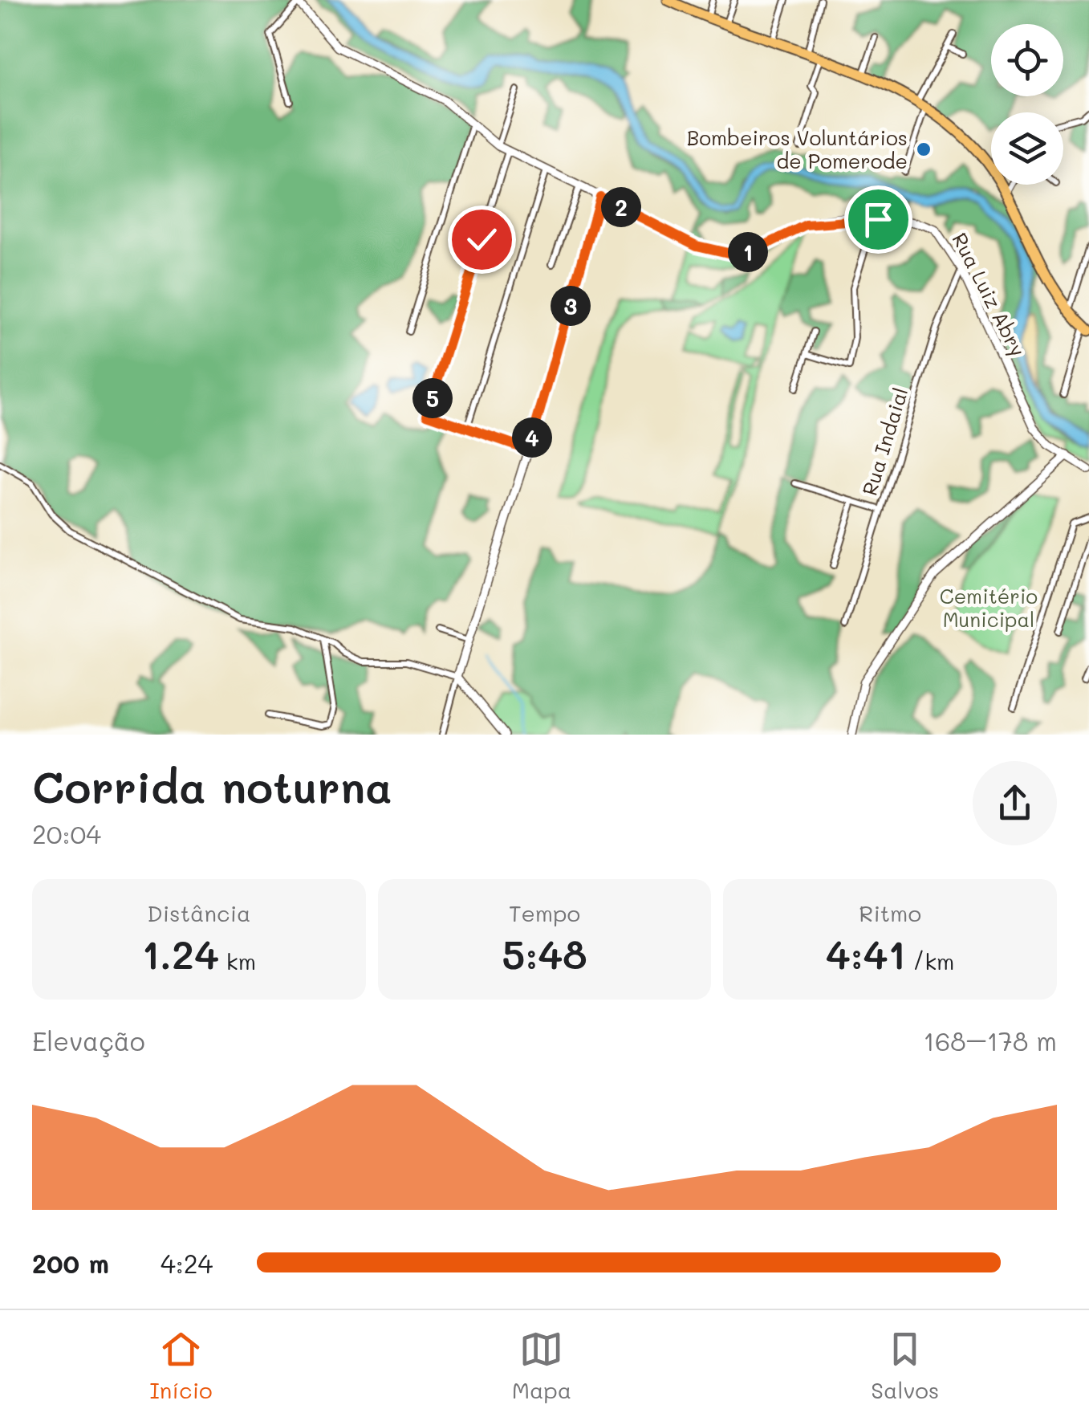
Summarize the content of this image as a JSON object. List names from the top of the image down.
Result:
{
  "streets": {
    "street": ["Rua Luiz Abry", "Rua Indaial"]
  },
  "crossings": [
    ["Rua Luiz Abry", "Rua Indaial"]
  ],
  "parks": ["Cemitério Municipal"],
  "places": ["Bombeiros Voluntários de Pomerode"],
  "page": {
    "pins": [
      "2",
      "1",
      "3",
      "5",
      "4"
    ],
    "heading": ["Corrida noturna", "20:04"],
    "stats": [
      ["Distância", "1.24 km"],
      ["Tempo", "5:48"],
      ["Ritmo", "4:41 /km"]
    ],
    "chart": ["Elevação", "168–178 m"],
    "list": [
      {
        "name": "200 m",
        "note": "4:24"
      }
    ],
    "tabs": ["Início", "Mapa", "Salvos"]
  }
}
